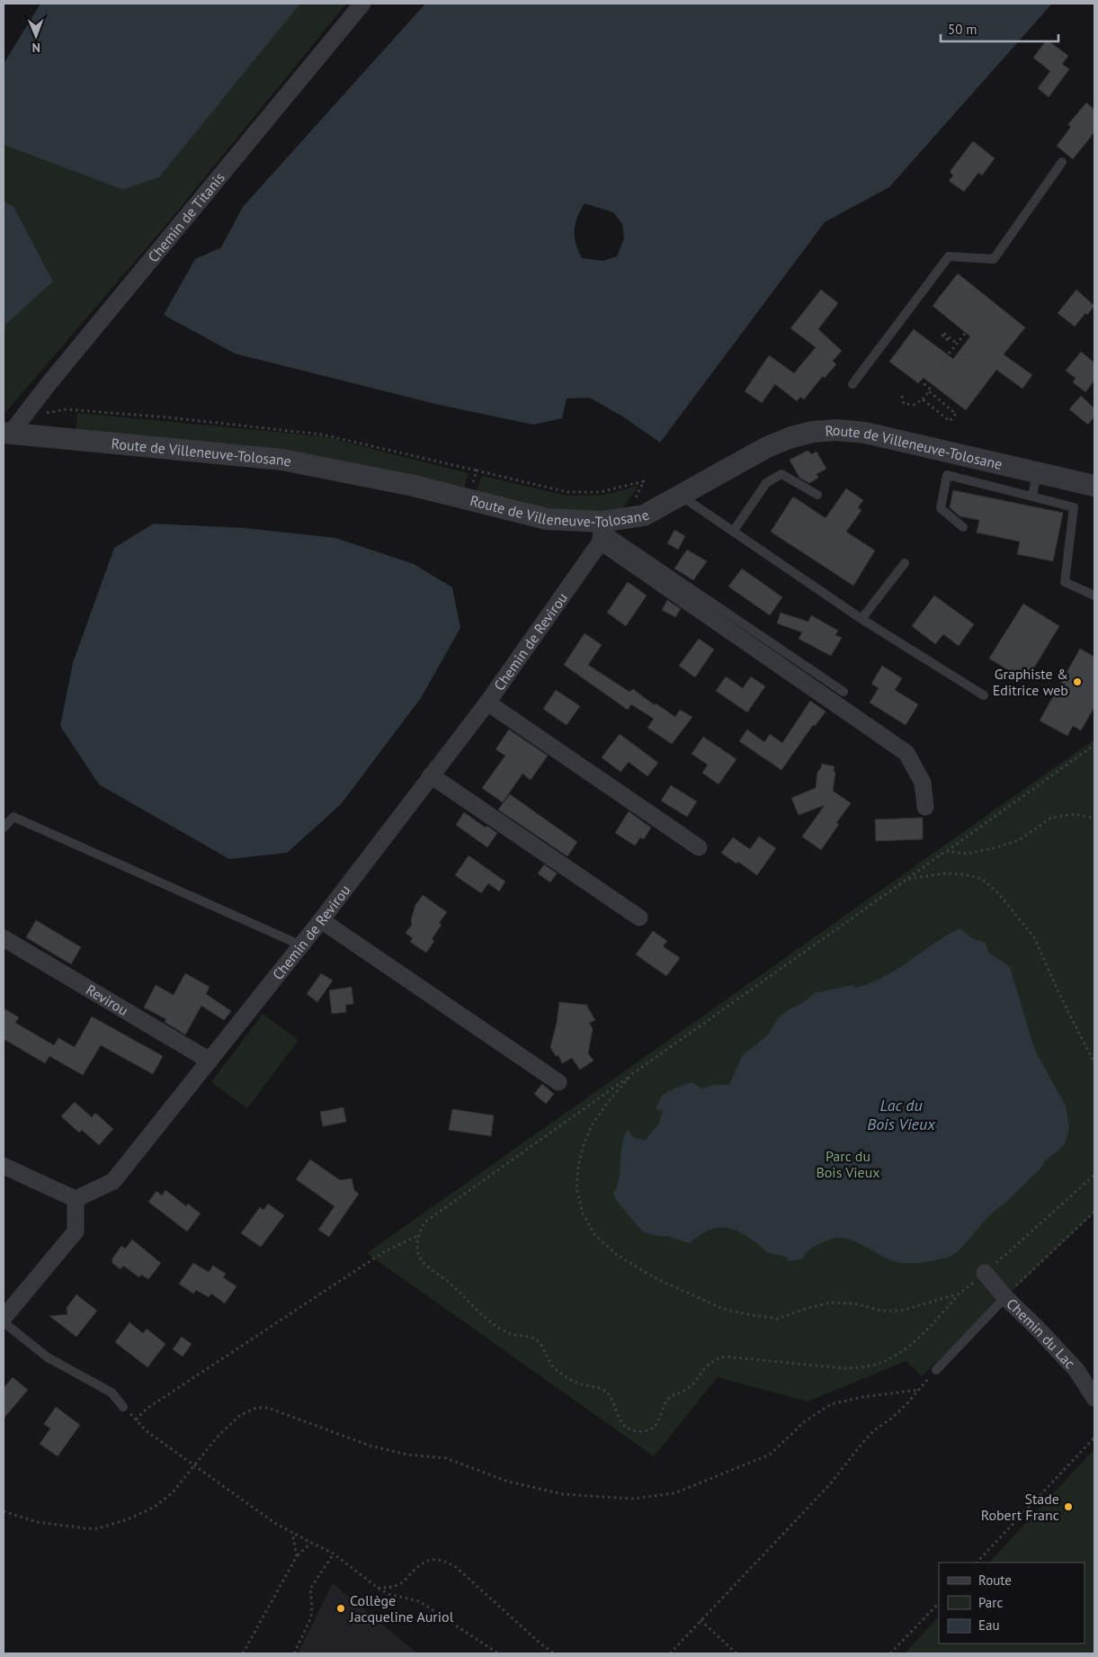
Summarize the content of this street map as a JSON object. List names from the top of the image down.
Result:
{
  "streets": {
    "street": [
      "Chemin de Titanis",
      "Route de Villeneuve-Tolosane",
      "Chemin de Revirou",
      "Revirou",
      "Chemin du Lac"
    ]
  },
  "crossings": [
    ["Chemin de Titanis", "Route de Villeneuve-Tolosane"],
    ["Route de Villeneuve-Tolosane", "Chemin de Revirou"],
    ["Chemin de Revirou", "Revirou"]
  ],
  "water": ["Lac du Bois Vieux"],
  "parks": ["Parc du Bois Vieux"],
  "places": ["Graphiste & Editrice web", "Stade Robert Franc", "Collège Jacqueline Auriol"],
  "legend": ["Route", "Parc", "Eau"],
  "scale_bar": "50 m",
  "north": "bottom"
}
